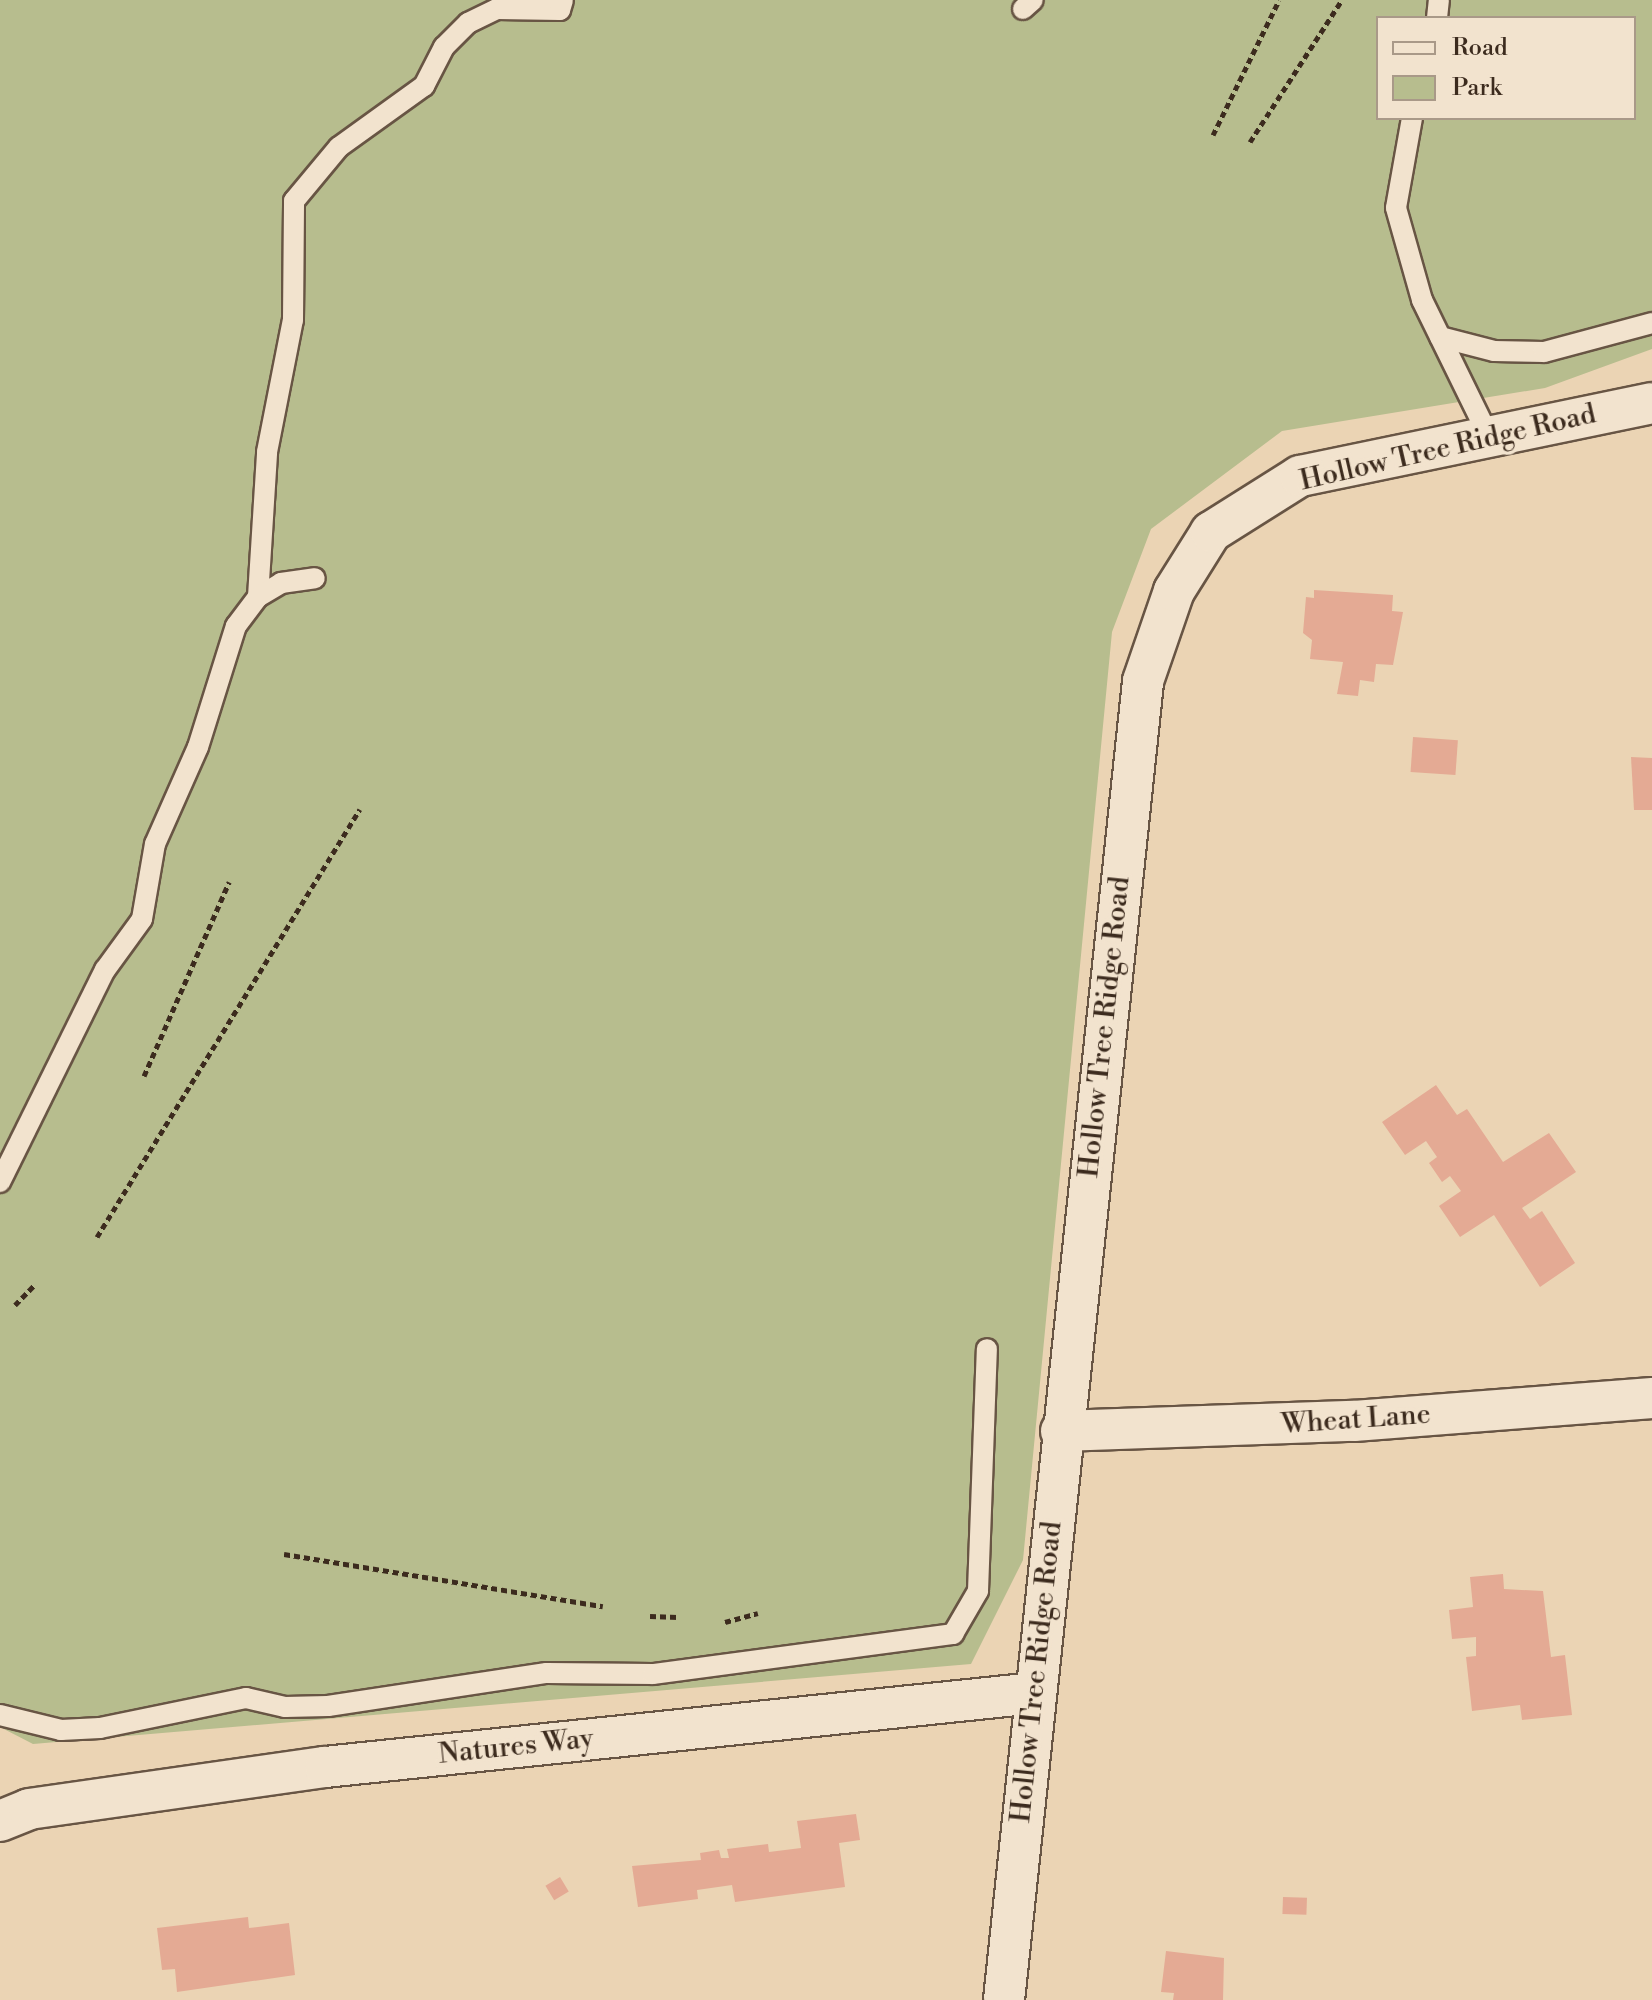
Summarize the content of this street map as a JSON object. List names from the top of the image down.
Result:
{
  "streets": {
    "street": ["Hollow Tree Ridge Road", "Wheat Lane", "Natures Way"]
  },
  "crossings": [
    ["Hollow Tree Ridge Road", "Wheat Lane"],
    ["Hollow Tree Ridge Road", "Natures Way"]
  ],
  "legend": ["Road", "Park"]
}
